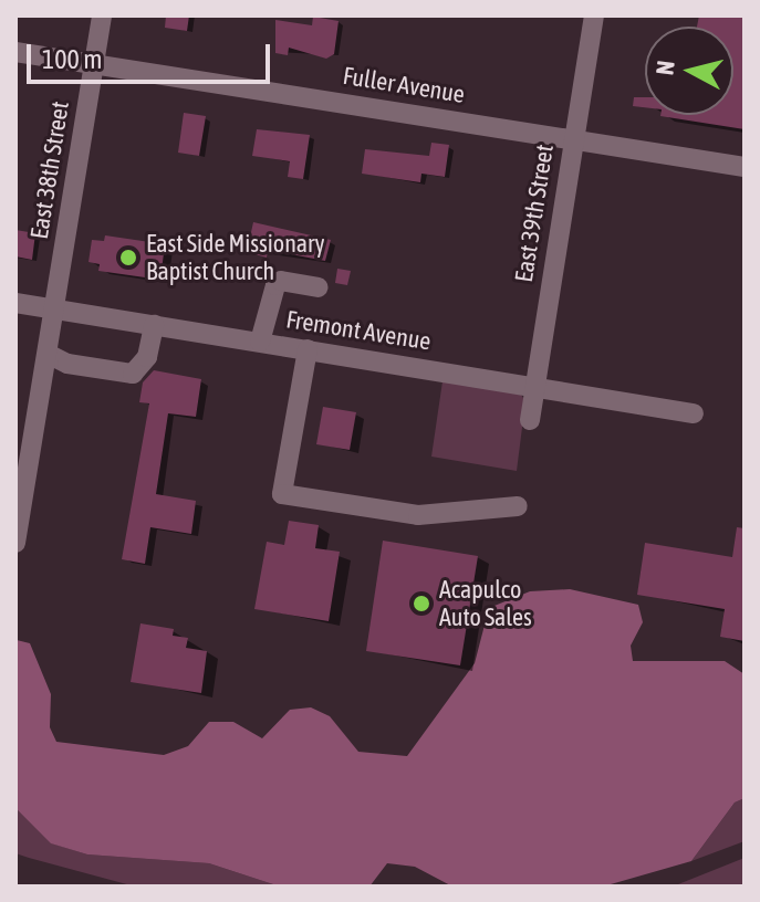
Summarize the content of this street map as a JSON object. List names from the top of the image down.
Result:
{
  "streets": {
    "street": [
      "Fuller Avenue",
      "East 38th Street",
      "East 39th Street",
      "Fremont Avenue"
    ]
  },
  "crossings": [
    ["Fuller Avenue", "East 38th Street"],
    ["Fuller Avenue", "East 39th Street"],
    ["East 38th Street", "Fremont Avenue"],
    ["East 39th Street", "Fremont Avenue"]
  ],
  "places": ["East Side Missionary Baptist Church", "Acapulco Auto Sales"],
  "scale_bar": "100 m",
  "north": "left"
}
